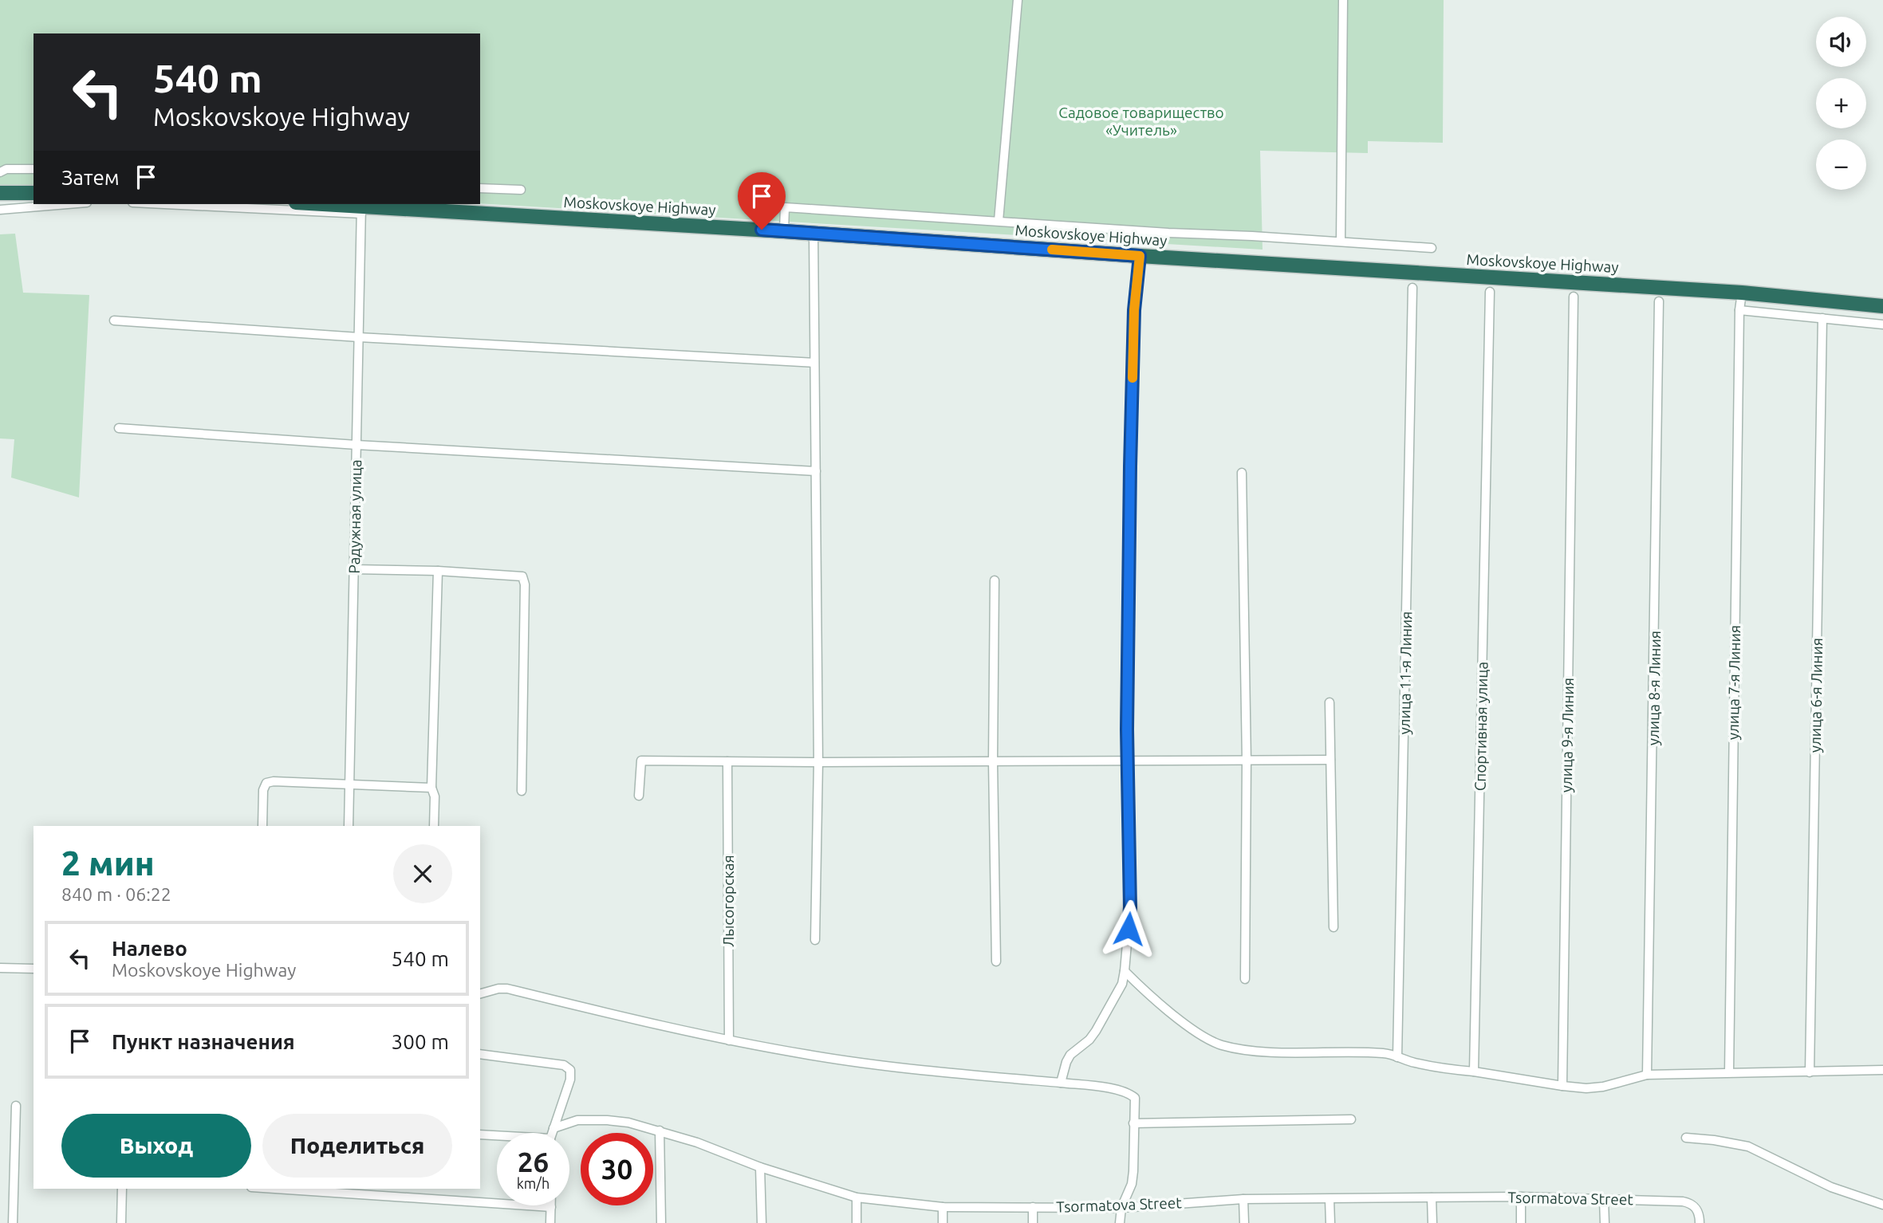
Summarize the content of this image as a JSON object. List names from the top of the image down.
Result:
{
  "streets": {
    "highway": ["Moskovskoye Highway"],
    "street": [
      "Радужная улица",
      "улица 11-я Линия",
      "улица 7-я Линия",
      "улица 8-я Линия",
      "улица 6-я Линия",
      "Спортивная улица",
      "улица 9-я Линия",
      "Лысогорская",
      "Tsormatova Street"
    ]
  },
  "crossings": [
    ["Moskovskoye Highway", "Радужная улица"],
    ["Moskovskoye Highway", "улица 7-я Линия"]
  ],
  "parks": ["Садовое товарищество «Учитель»"],
  "page": {
    "map_buttons": ["+", "−"],
    "turn": ["540 m", "Moskovskoye Highway"],
    "then": "Затем",
    "heading": ["2 мин", "840 m · 06:22"],
    "list": [
      {
        "name": "Налево",
        "note": "Moskovskoye Highway",
        "value": "540 m"
      },
      {
        "name": "Пункт назначения",
        "value": "300 m"
      }
    ],
    "buttons": ["Выход", "Поделиться"],
    "speed": "26 km/h",
    "limit": "30"
  }
}
